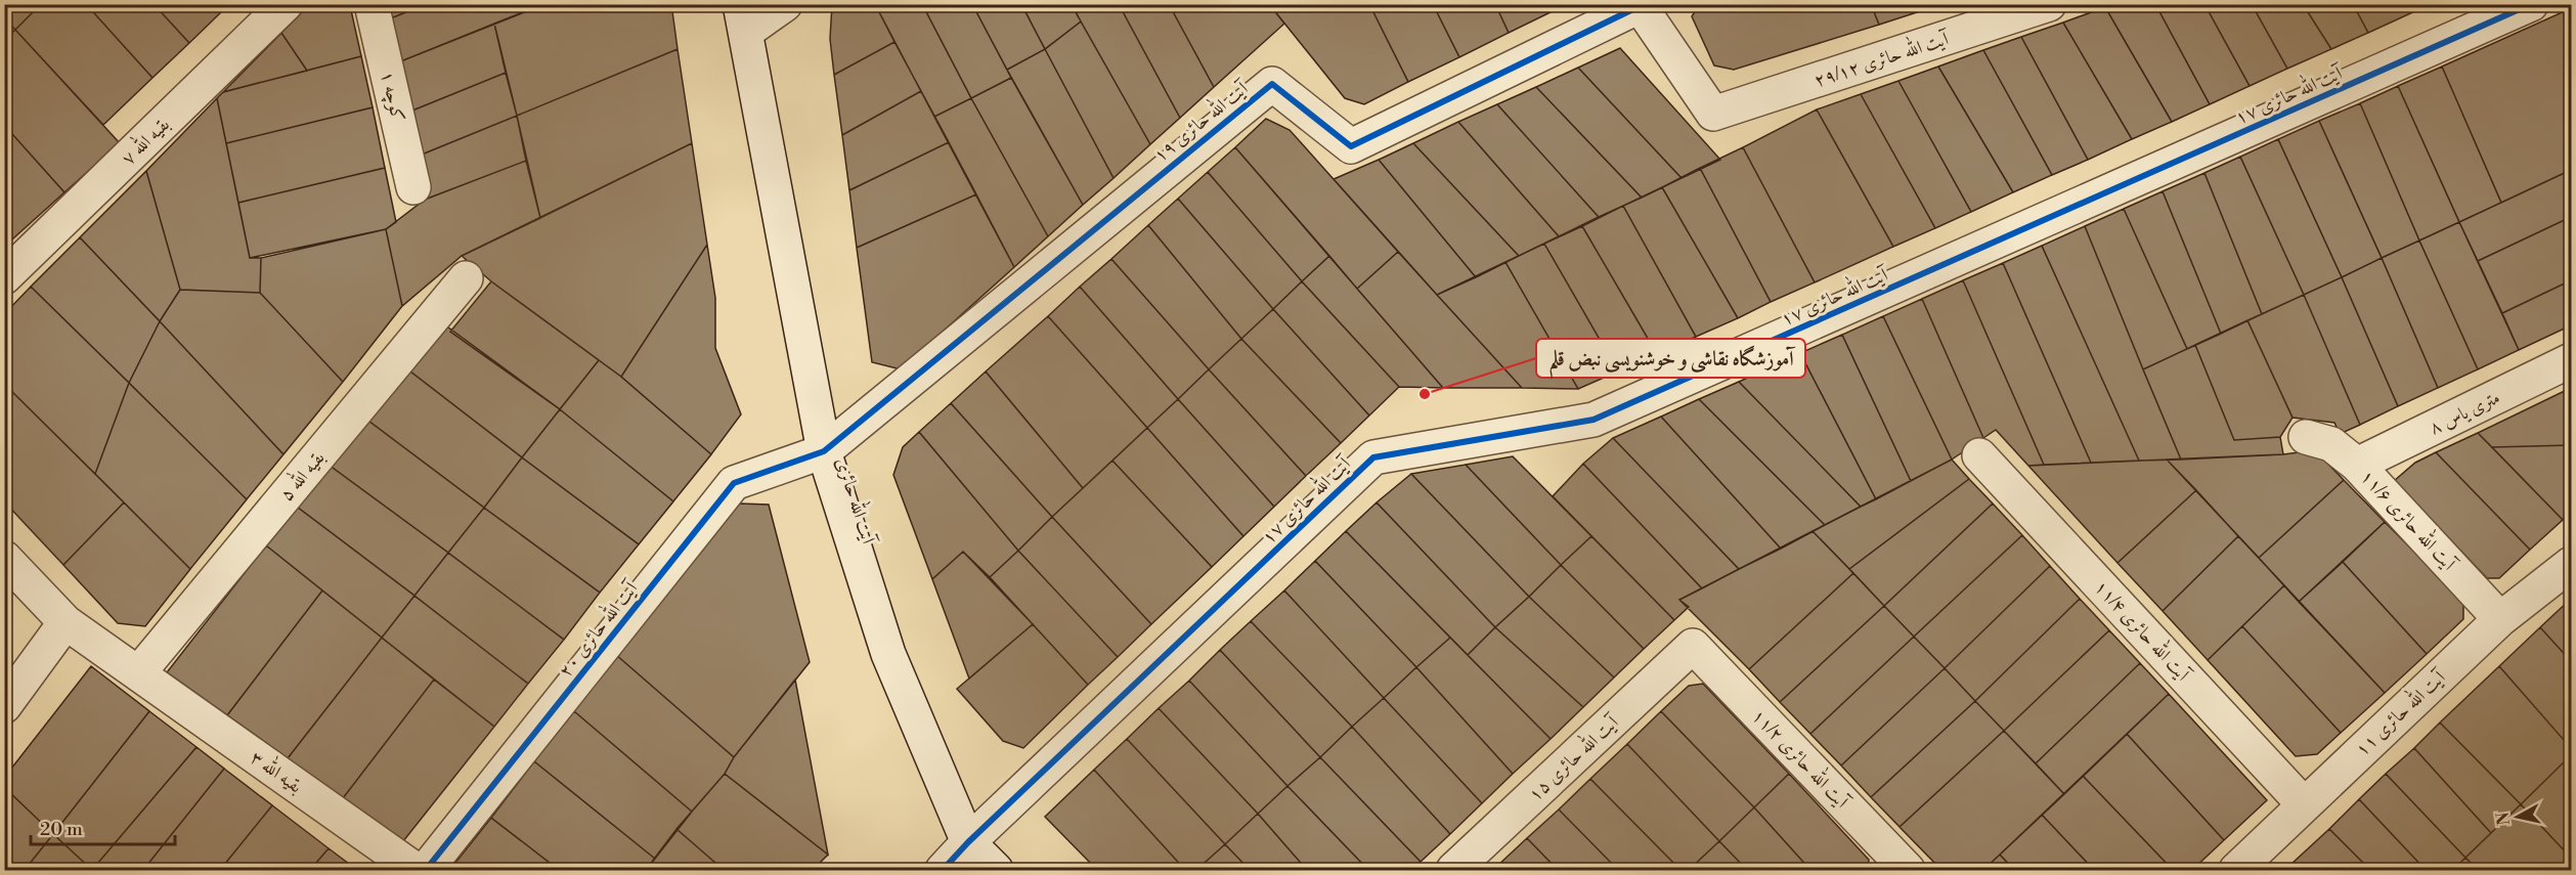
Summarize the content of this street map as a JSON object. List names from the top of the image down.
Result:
{
  "streets": {
    "street": [
      "آیت الله حائری ۲۹/۱۲",
      "آیت الله حائری ۱۷",
      "کوچه ۱",
      "آیت الله حائری ۱۹",
      "بقیه الله ۷",
      "۸ متری یاس",
      "بقیه الله ۵",
      "آیت الله حائری",
      "آیت الله حائری ۱۱/۶",
      "آیت الله حائری ۲۰",
      "آیت الله حائری ۱۱/۴",
      "آیت الله حائری ۱۱",
      "آیت الله حائری ۱۵",
      "آیت الله حائری ۱۱/۲",
      "بقیه الله ۳"
    ]
  },
  "crossings": [
    ["آیت الله حائری ۲۹/۱۲", "آیت الله حائری ۱۹"],
    ["آیت الله حائری ۱۷", "آیت الله حائری"],
    ["آیت الله حائری ۱۹", "آیت الله حائری"],
    ["آیت الله حائری ۱۹", "آیت الله حائری ۲۰"],
    ["۸ متری یاس", "آیت الله حائری ۱۱/۶"],
    ["بقیه الله ۵", "بقیه الله ۳"],
    ["آیت الله حائری", "آیت الله حائری ۲۰"],
    ["آیت الله حائری ۱۱/۶", "آیت الله حائری ۱۱"],
    ["آیت الله حائری ۱۱/۴", "آیت الله حائری ۱۱"],
    ["آیت الله حائری ۱۵", "آیت الله حائری ۱۱/۲"]
  ],
  "places": ["آموزشگاه نقاشی و خوشنویسی نبض قلم"],
  "scale_bar": "20 m",
  "north": "left"
}
